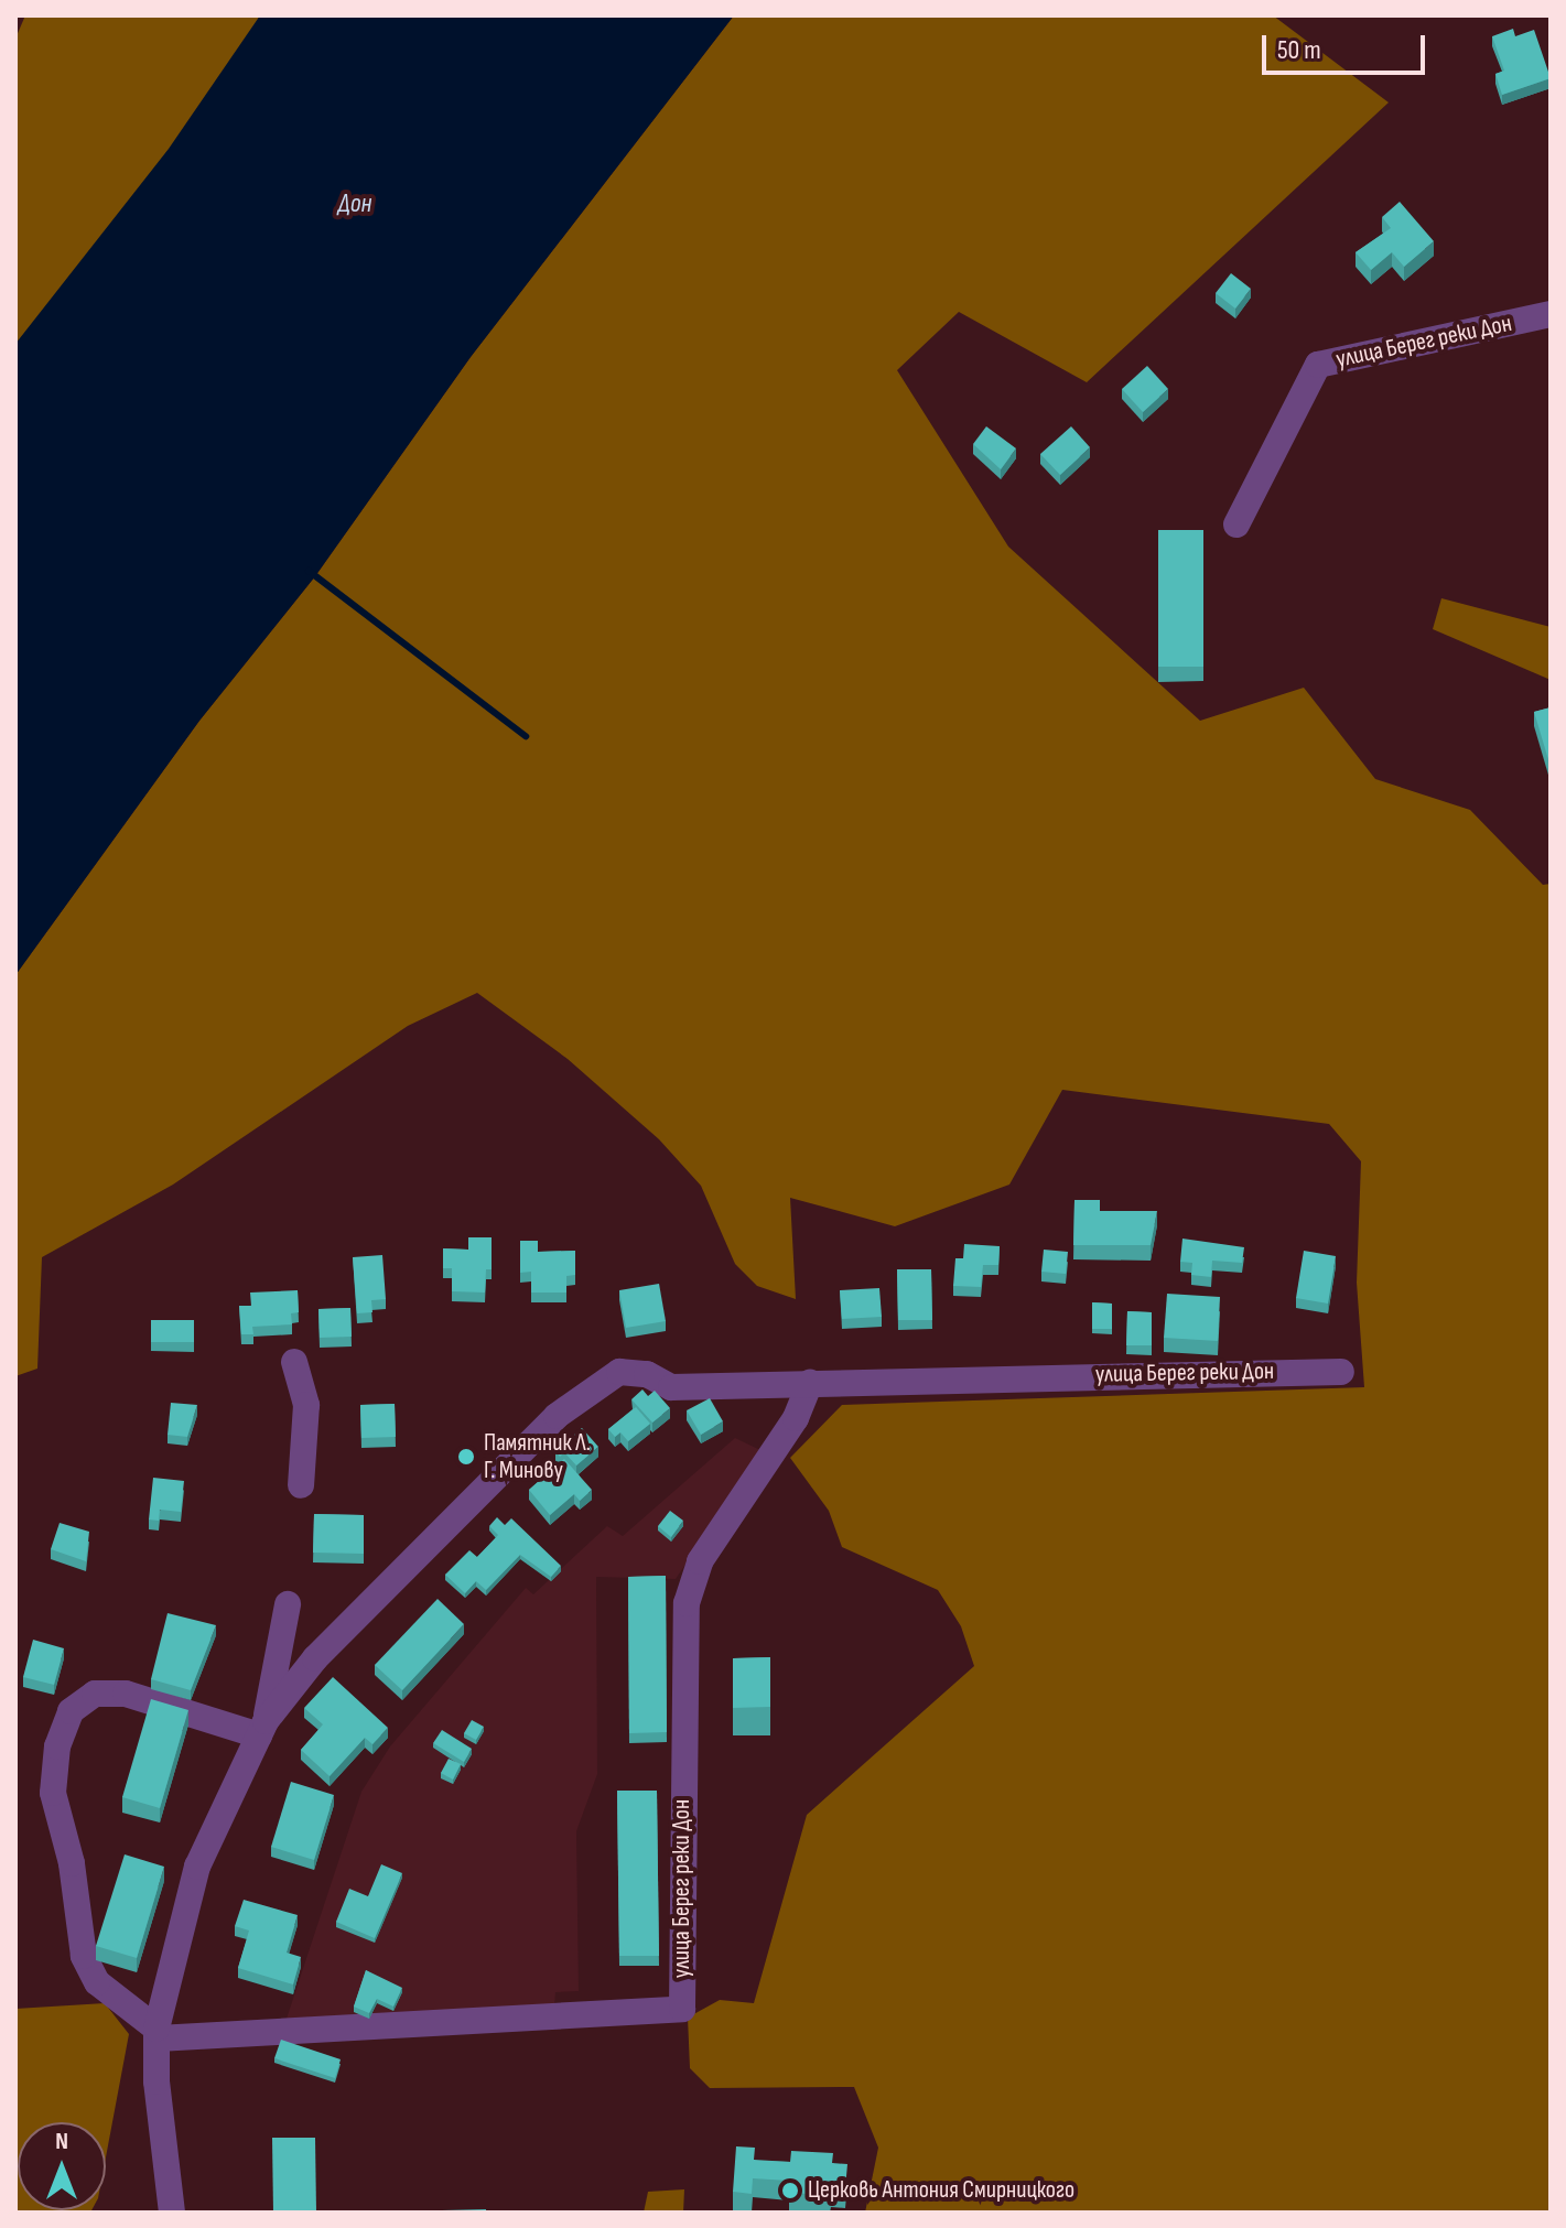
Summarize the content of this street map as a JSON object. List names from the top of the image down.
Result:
{
  "streets": {
    "street": ["улица Берег реки Дон"]
  },
  "water": ["Дон"],
  "places": ["Памятник Л. Г. Минову", "Церковь Антония Смирницкого"],
  "scale_bar": "50 m",
  "north": "top"
}
